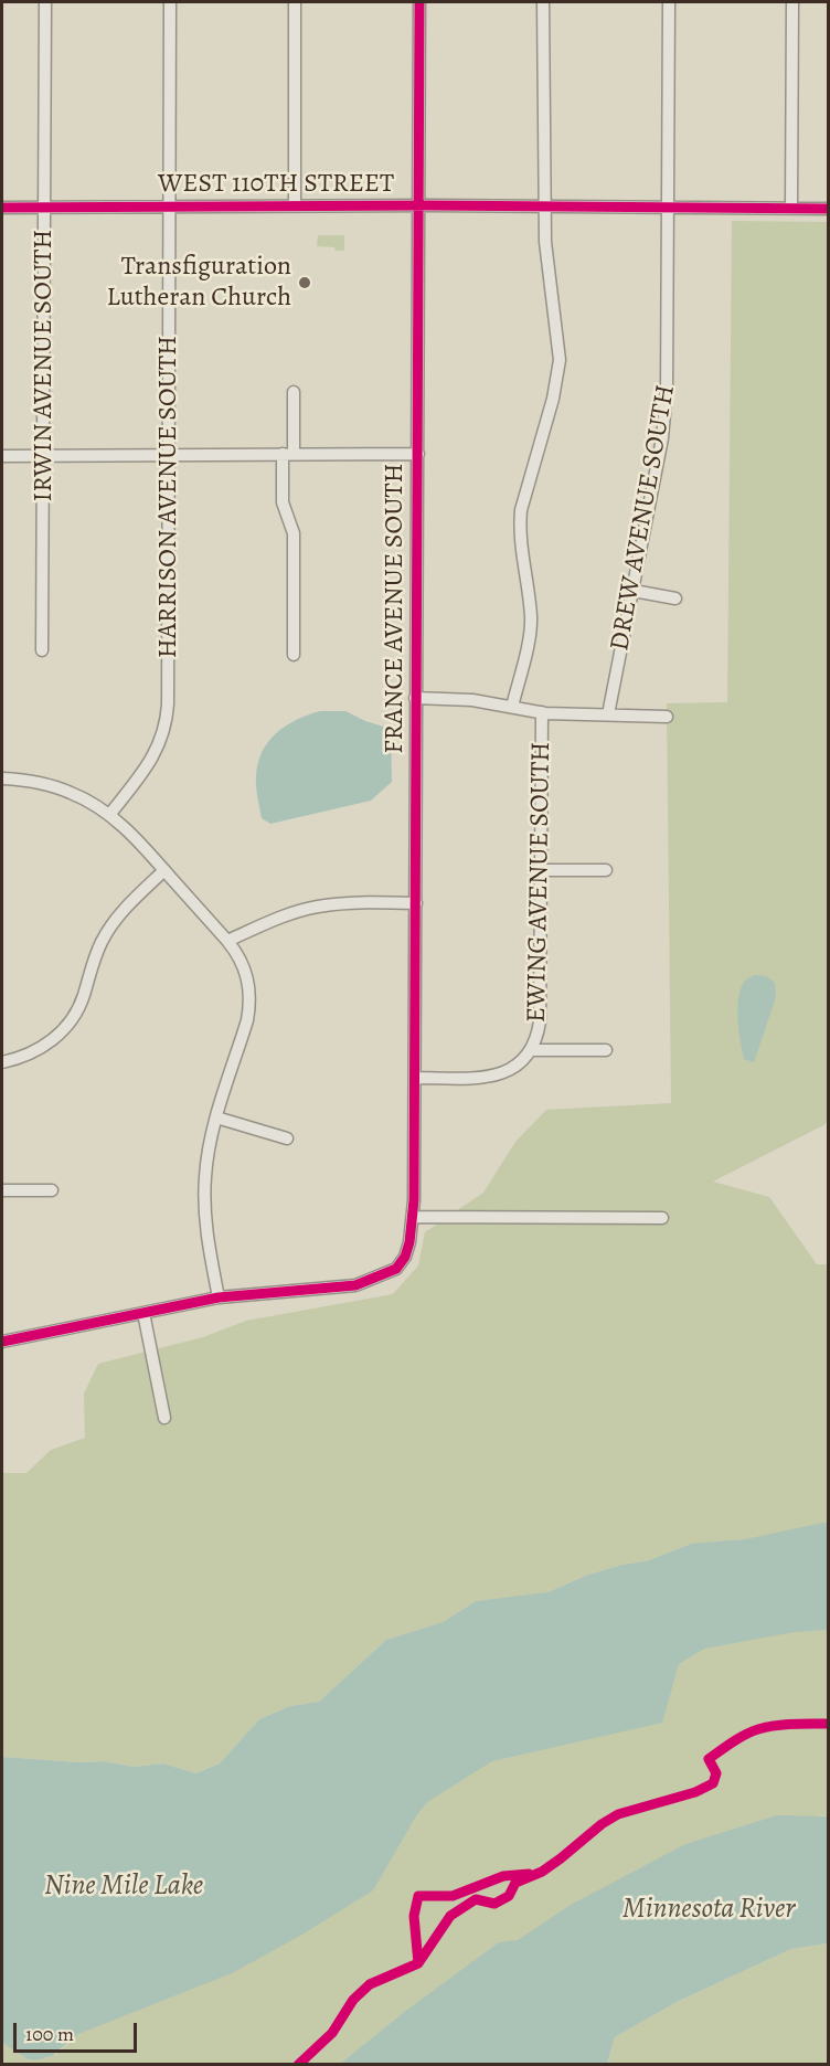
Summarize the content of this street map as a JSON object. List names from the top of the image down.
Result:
{
  "streets": {
    "street": [
      "WEST 110TH STREET",
      "IRWIN AVENUE SOUTH",
      "HARRISON AVENUE SOUTH",
      "DREW AVENUE SOUTH",
      "FRANCE AVENUE SOUTH",
      "EWING AVENUE SOUTH"
    ]
  },
  "crossings": [
    ["WEST 110TH STREET", "IRWIN AVENUE SOUTH"],
    ["WEST 110TH STREET", "HARRISON AVENUE SOUTH"],
    ["WEST 110TH STREET", "DREW AVENUE SOUTH"],
    ["WEST 110TH STREET", "FRANCE AVENUE SOUTH"],
    ["WEST 110TH STREET", "EWING AVENUE SOUTH"]
  ],
  "water": ["Nine Mile Lake", "Minnesota River"],
  "places": ["Transfiguration Lutheran Church"],
  "scale_bar": "100 m"
}
